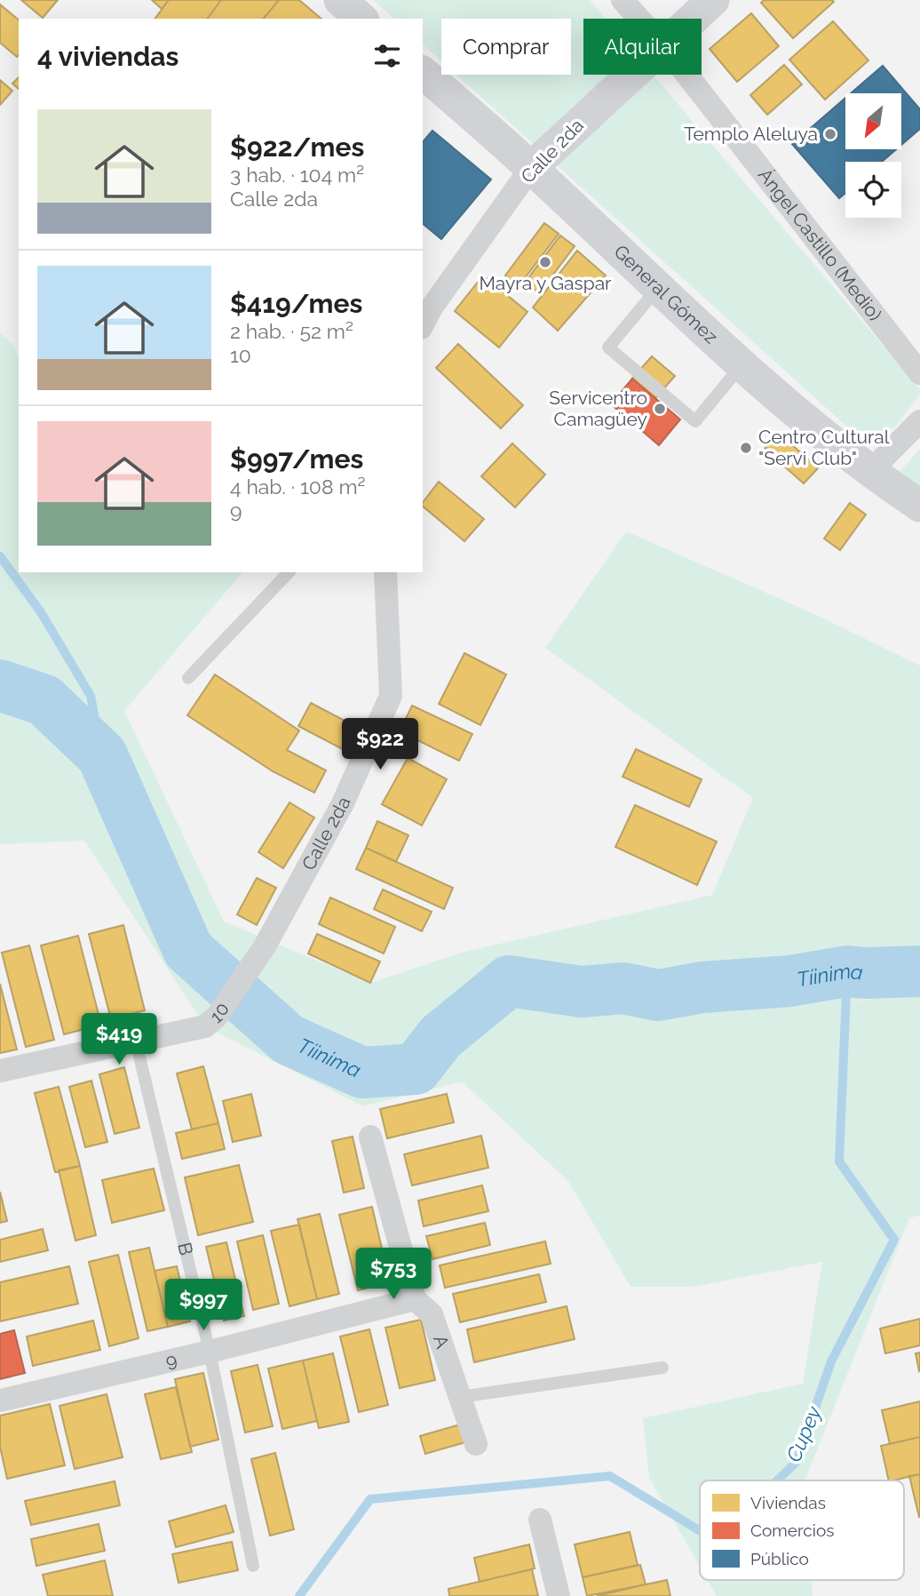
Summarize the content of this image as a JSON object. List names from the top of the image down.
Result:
{
  "streets": {
    "main road": ["Calle 2da", "General Gómez"],
    "street": [
      "Ángel Castillo (Medio)",
      "10",
      "A",
      "9"
    ],
    "lane": ["B"]
  },
  "crossings": [
    ["Calle 2da", "General Gómez"],
    ["Calle 2da", "10"],
    ["10", "B"],
    ["B", "9"],
    ["A", "9"]
  ],
  "water": ["Tíinima", "Cupey"],
  "places": [
    "Templo Aleluya",
    "Mayra y Gaspar",
    "Servicentro Camagüey",
    "Centro Cultural \"Servi Club\""
  ],
  "legend": ["Viviendas", "Comercios", "Público"],
  "north": "bottom left",
  "page": {
    "chip": ["Comprar", "Alquilar"],
    "heading": "4 viviendas",
    "list": [
      {
        "name": "$922/mes",
        "note": "3 hab. · 104 m² · Calle 2da"
      },
      {
        "name": "$419/mes",
        "note": "2 hab. · 52 m² · 10"
      },
      {
        "name": "$997/mes",
        "note": "4 hab. · 108 m² · 9"
      }
    ],
    "price": [
      "$922",
      "$419",
      "$753",
      "$997"
    ]
  }
}
